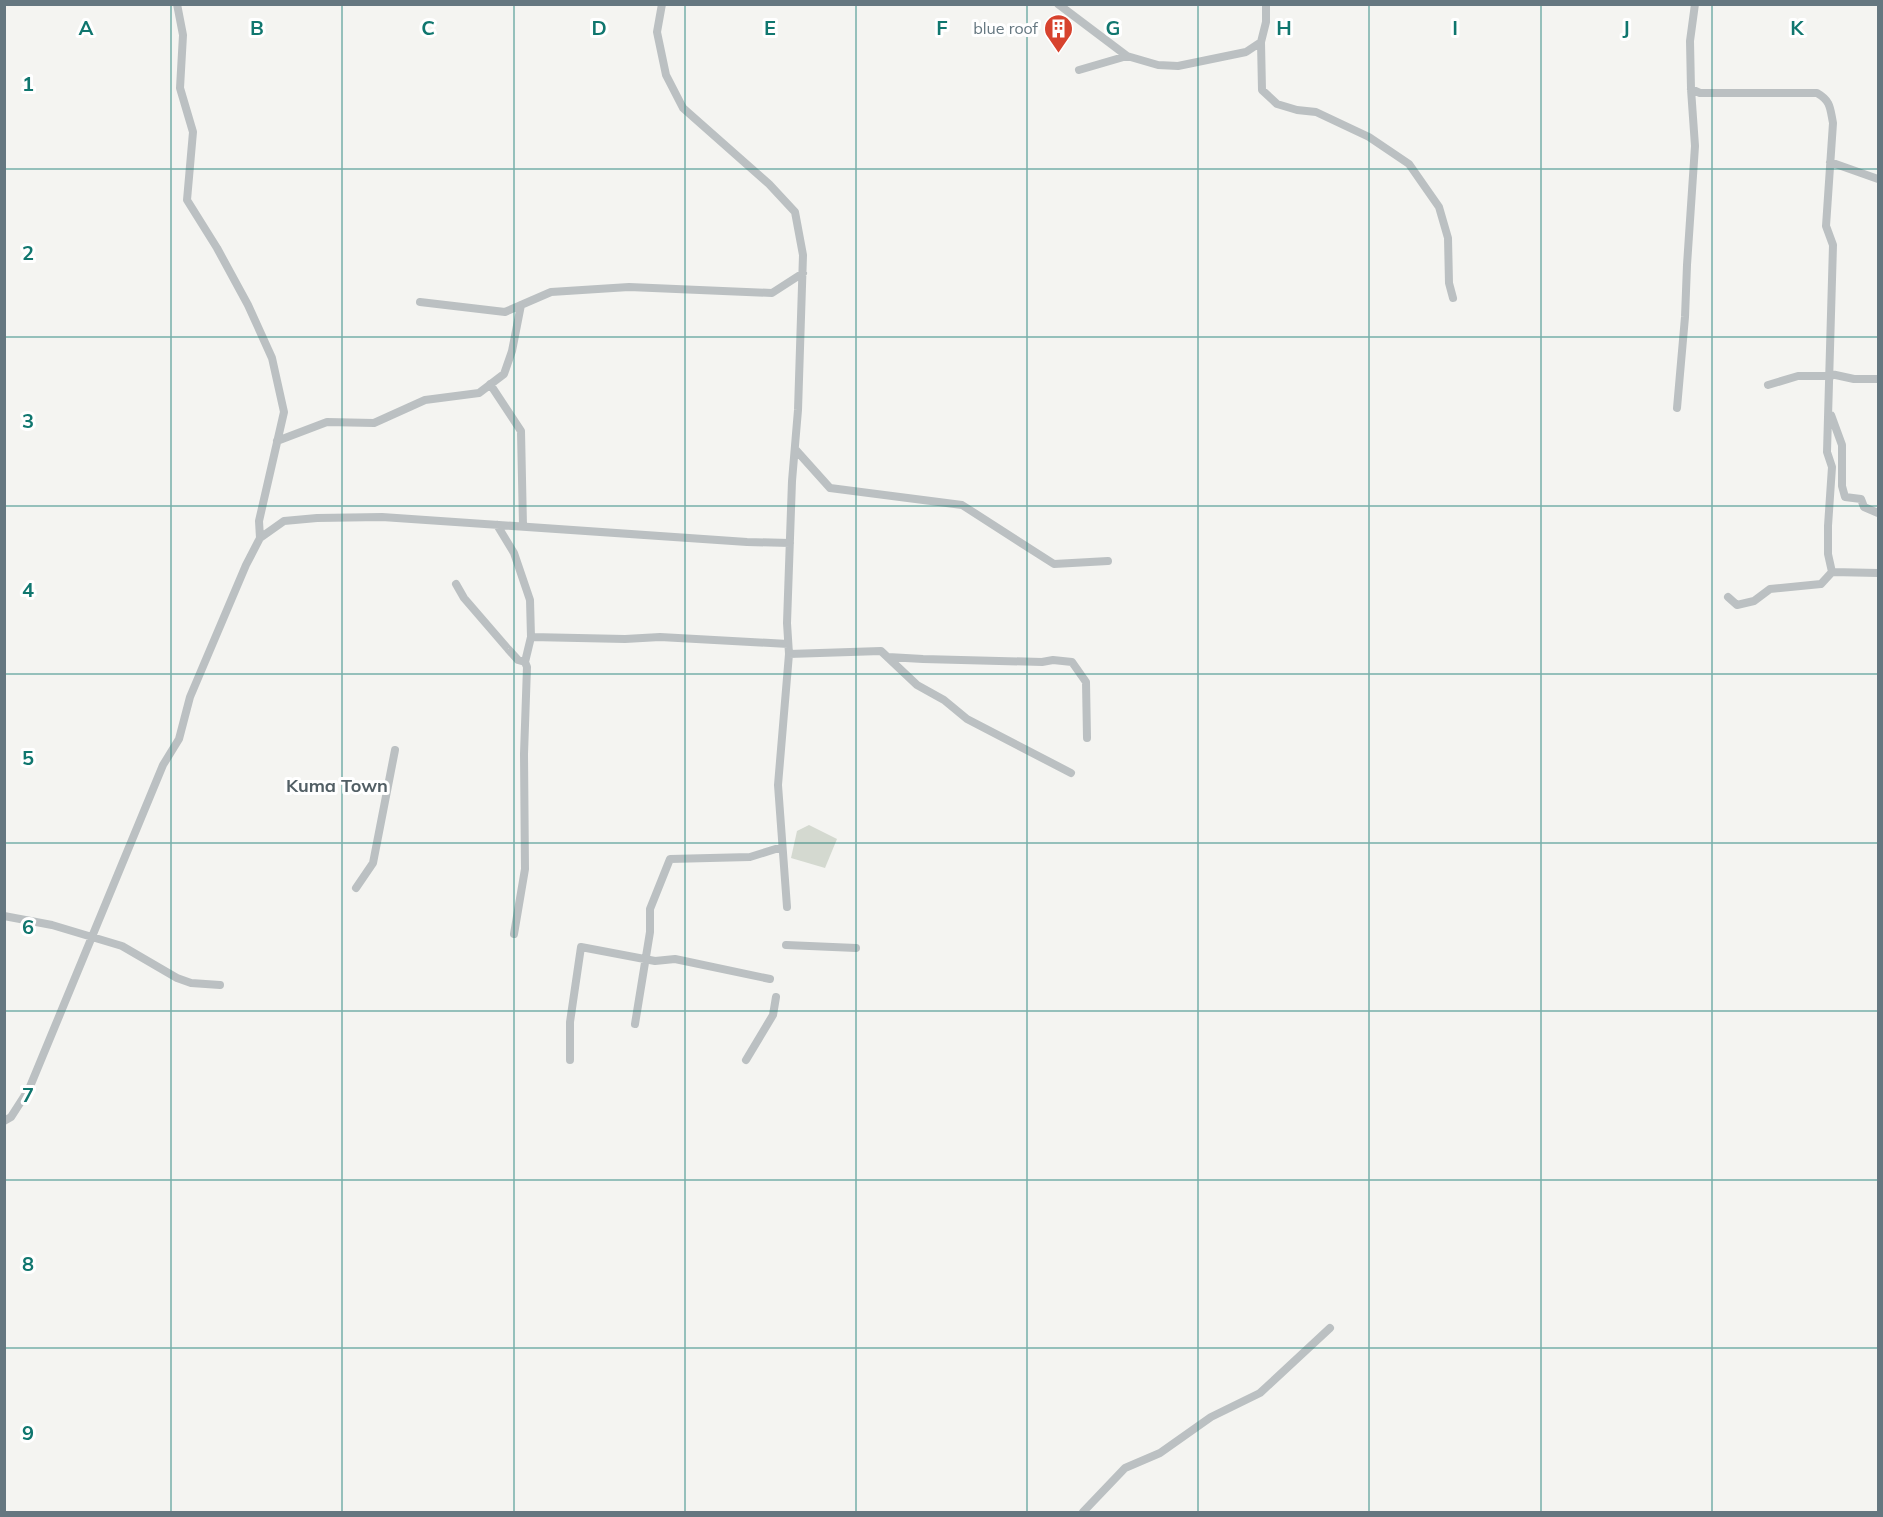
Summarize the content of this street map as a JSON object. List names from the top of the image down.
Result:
{
  "districts": ["Kuma Town"],
  "places": {
    "building": ["blue roof"]
  },
  "grid": {
    "columns": [
      "A",
      "B",
      "C",
      "D",
      "E",
      "F",
      "G",
      "H",
      "I",
      "J",
      "K"
    ],
    "rows": [
      "1",
      "2",
      "3",
      "4",
      "5",
      "6",
      "7",
      "8",
      "9"
    ]
  }
}
